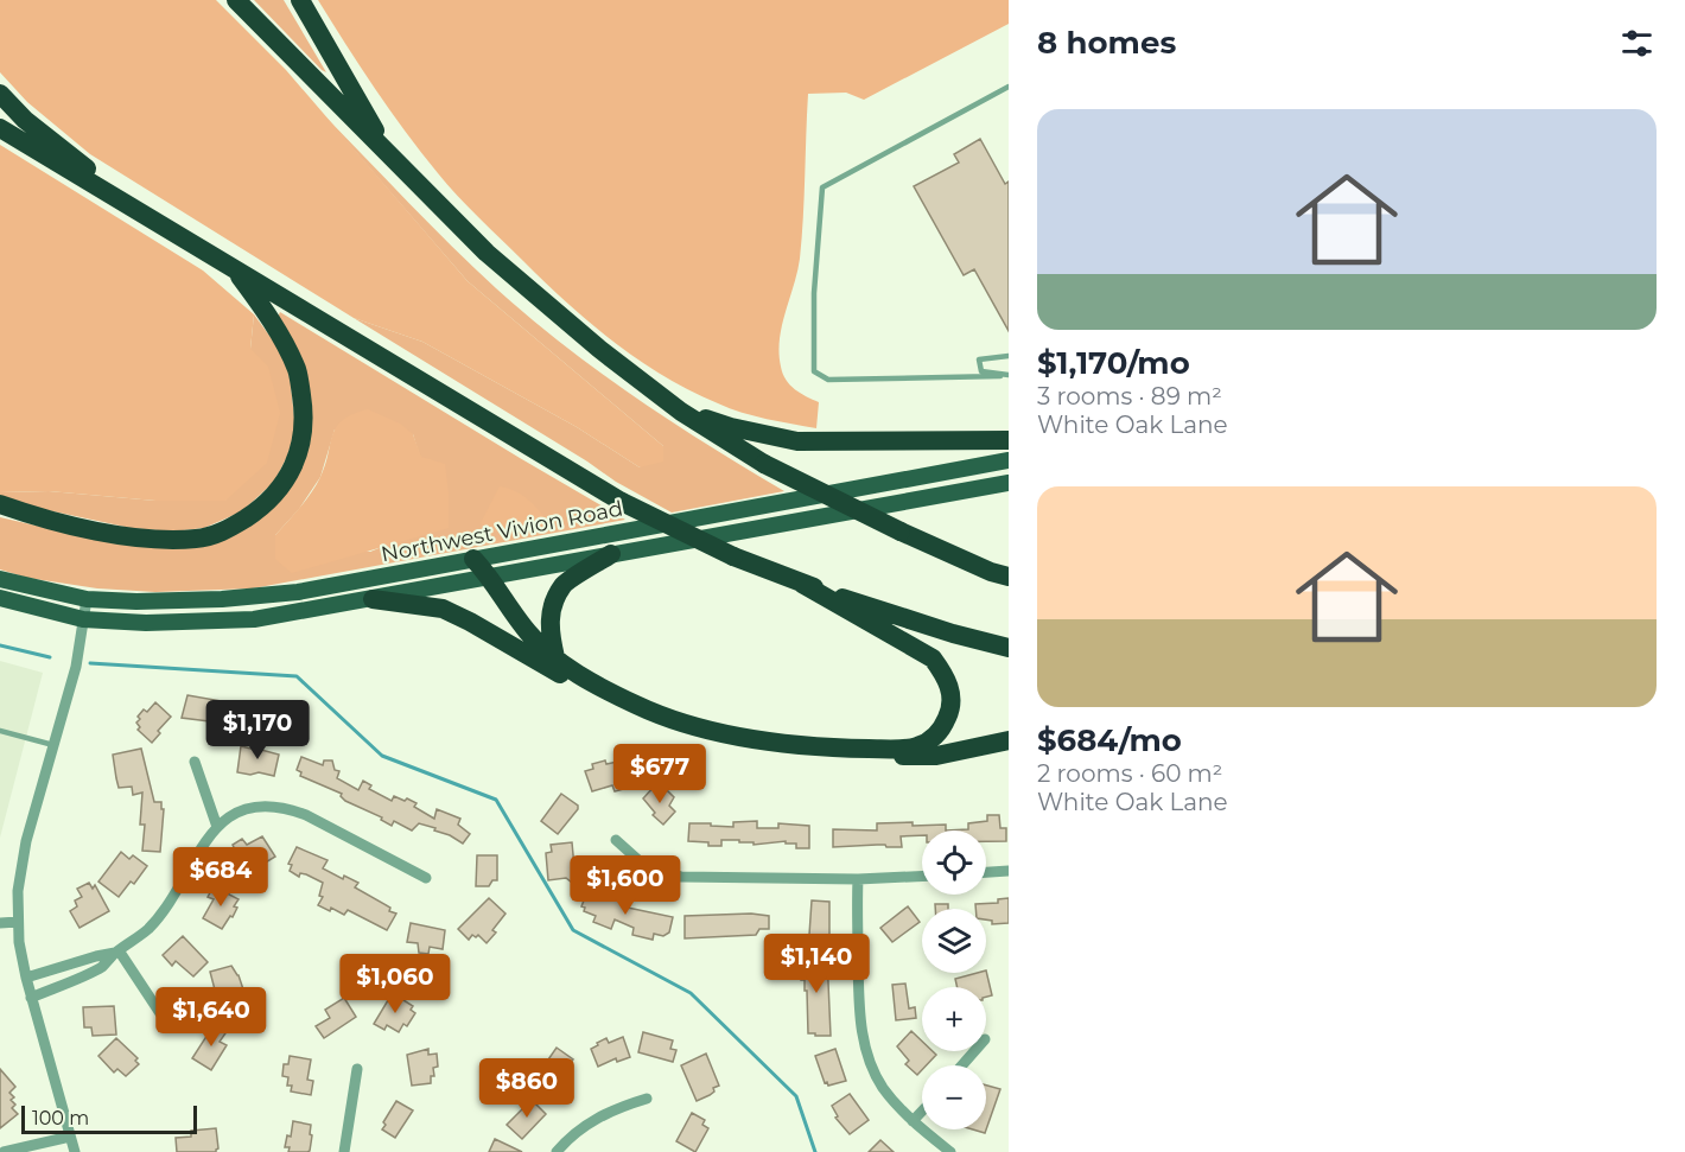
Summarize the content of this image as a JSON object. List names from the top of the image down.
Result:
{
  "streets": {
    "main road": ["Northwest Vivion Road"]
  },
  "scale_bar": "100 m",
  "page": {
    "heading": "8 homes",
    "list": [
      {
        "name": "$1,170/mo",
        "note": "3 rooms · 89 m² · White Oak Lane"
      },
      {
        "name": "$684/mo",
        "note": "2 rooms · 60 m² · White Oak Lane"
      }
    ],
    "price": [
      "$1,170",
      "$677",
      "$684",
      "$1,600",
      "$1,140",
      "$1,060",
      "$1,640",
      "$860"
    ],
    "map_buttons": ["+", "−"],
    "scale": "100 m"
  }
}
